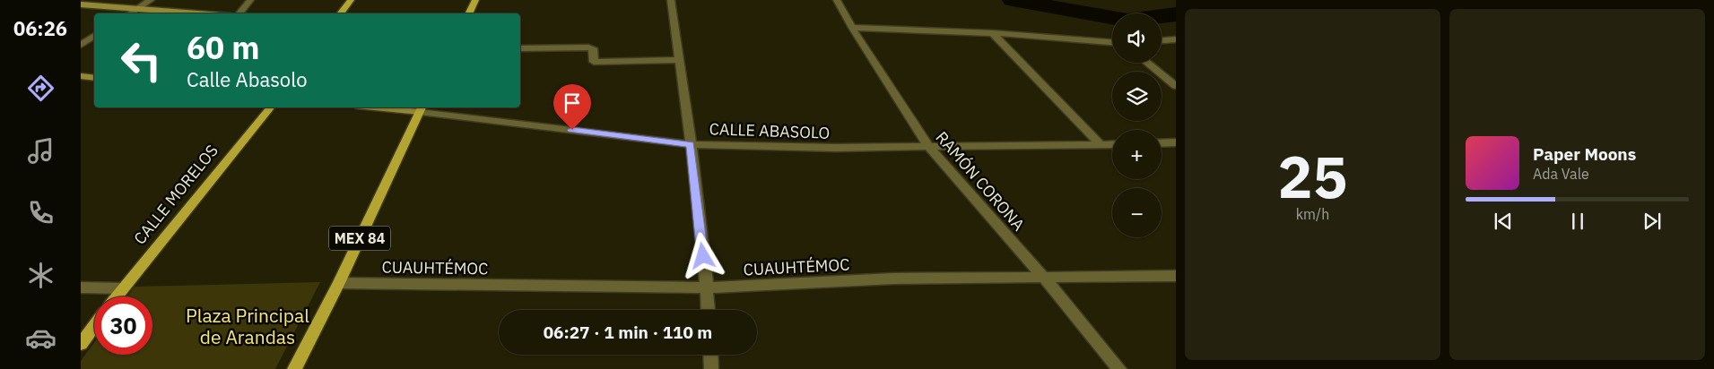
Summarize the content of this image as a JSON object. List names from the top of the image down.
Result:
{
  "streets": {
    "main road": ["CALLE MORELOS", "MEX 84"],
    "street": ["CALLE ABASOLO", "RAMÓN CORONA", "CUAUHTÉMOC"]
  },
  "crossings": [
    ["CALLE ABASOLO", "RAMÓN CORONA"],
    ["CALLE ABASOLO", "MEX 84"],
    ["RAMÓN CORONA", "CUAUHTÉMOC"],
    ["MEX 84", "CUAUHTÉMOC"]
  ],
  "parks": ["Plaza Principal de Arandas"],
  "page": {
    "tabs": "06:26",
    "tile": ["25", "km/h"],
    "map_buttons": ["+", "−"],
    "turn": ["60 m", "Calle Abasolo"],
    "song": ["Paper Moons", "Ada Vale"],
    "limit": "30",
    "trip": "06:27 · 1 min · 110 m"
  }
}
